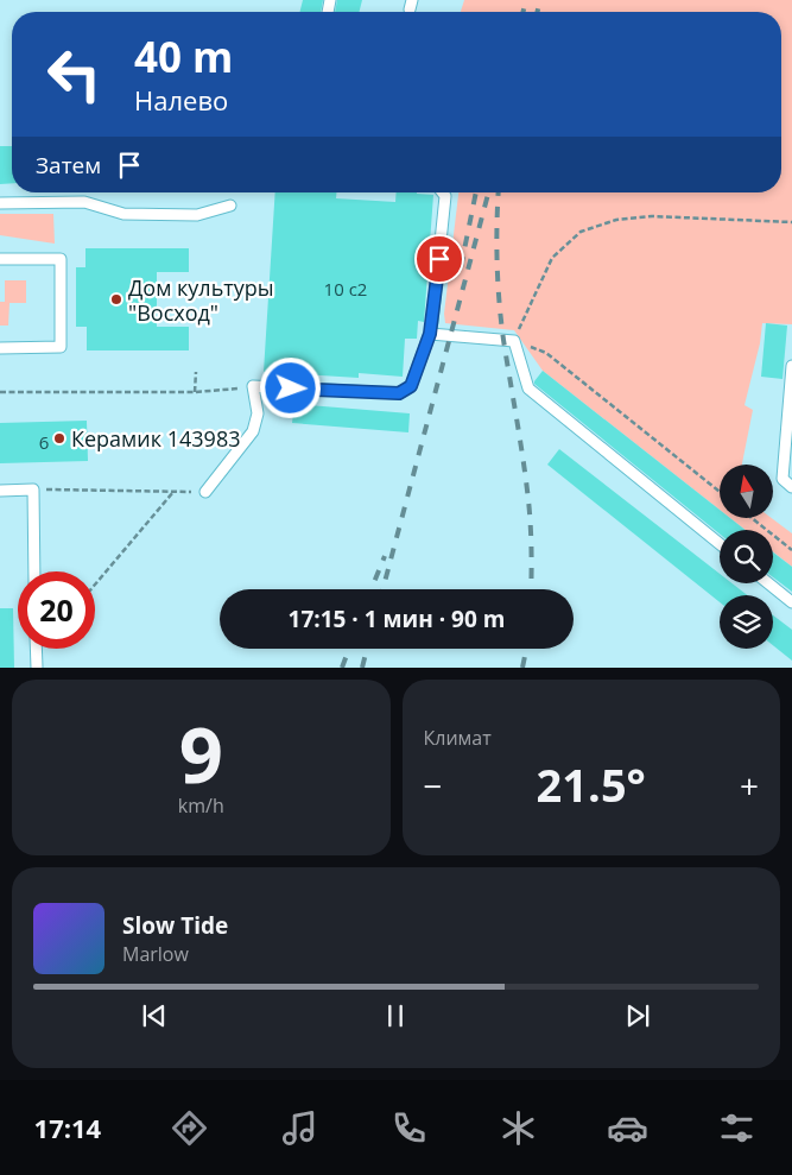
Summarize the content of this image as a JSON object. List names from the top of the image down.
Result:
{
  "places": ["Дом культуры \"Восход\"", "Керамик 143983"],
  "house_numbers": ["10 с2", "6"],
  "north": "top",
  "page": {
    "turn": ["40 m", "Налево"],
    "then": "Затем",
    "limit": "20",
    "trip": "17:15 · 1 мин · 90 m",
    "tile": [
      ["9", "km/h"],
      "Климат"
    ],
    "heat": ["−", "21.5°", "+"],
    "song": ["Slow Tide", "Marlow"],
    "tabs": "17:14"
  }
}
